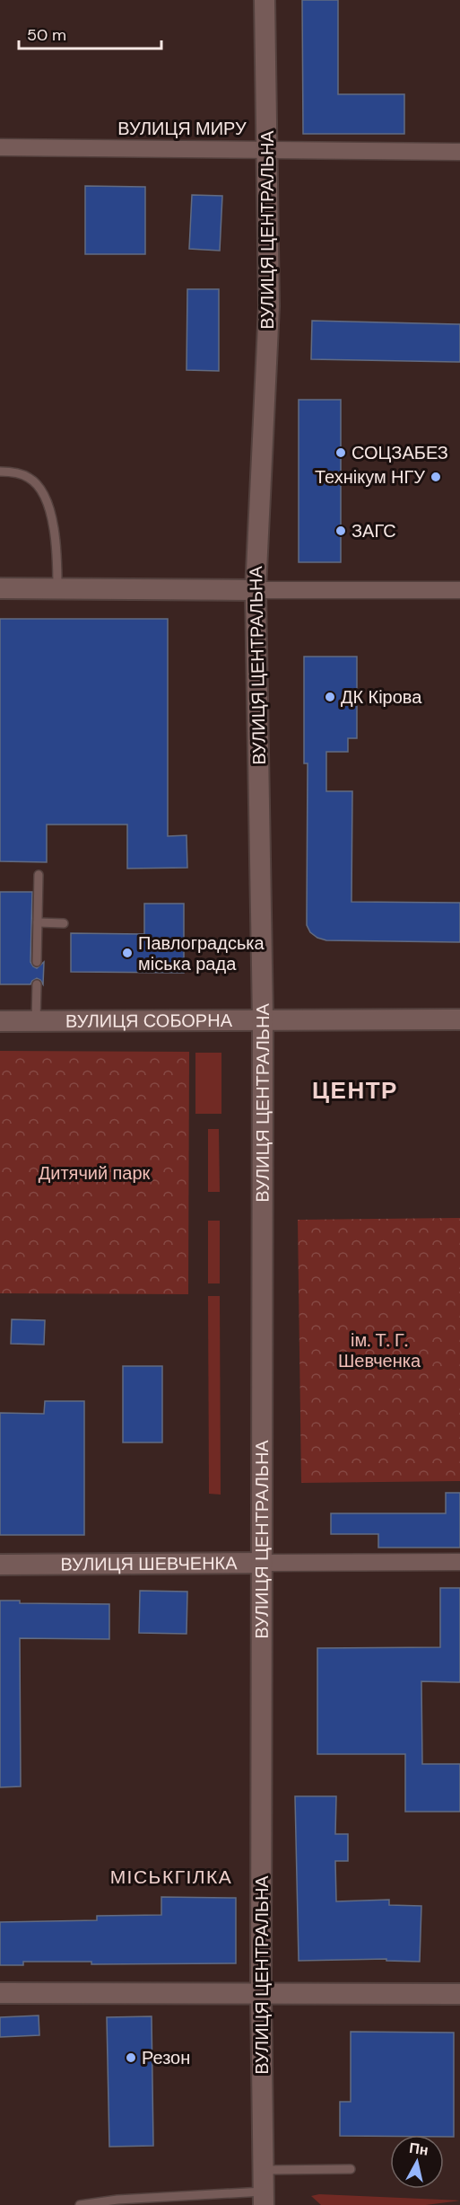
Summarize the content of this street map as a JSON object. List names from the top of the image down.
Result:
{
  "streets": {
    "street": [
      "ВУЛИЦЯ МИРУ",
      "ВУЛИЦЯ ЦЕНТРАЛЬНА",
      "ВУЛИЦЯ СОБОРНА",
      "ВУЛИЦЯ ШЕВЧЕНКА"
    ]
  },
  "crossings": [
    ["ВУЛИЦЯ МИРУ", "ВУЛИЦЯ ЦЕНТРАЛЬНА"],
    ["ВУЛИЦЯ ЦЕНТРАЛЬНА", "ВУЛИЦЯ СОБОРНА"],
    ["ВУЛИЦЯ ЦЕНТРАЛЬНА", "ВУЛИЦЯ ШЕВЧЕНКА"]
  ],
  "districts": ["ЦЕНТР", "МІСЬКГІЛКА"],
  "parks": ["Дитячий парк", "ім. Т. Г. Шевченка"],
  "places": [
    "СОЦЗАБЕЗ",
    "Технікум НГУ",
    "ЗАГС",
    "ДК Кірова",
    "Павлоградська міська рада",
    "Резон"
  ],
  "scale_bar": "50 m",
  "north": "top"
}
